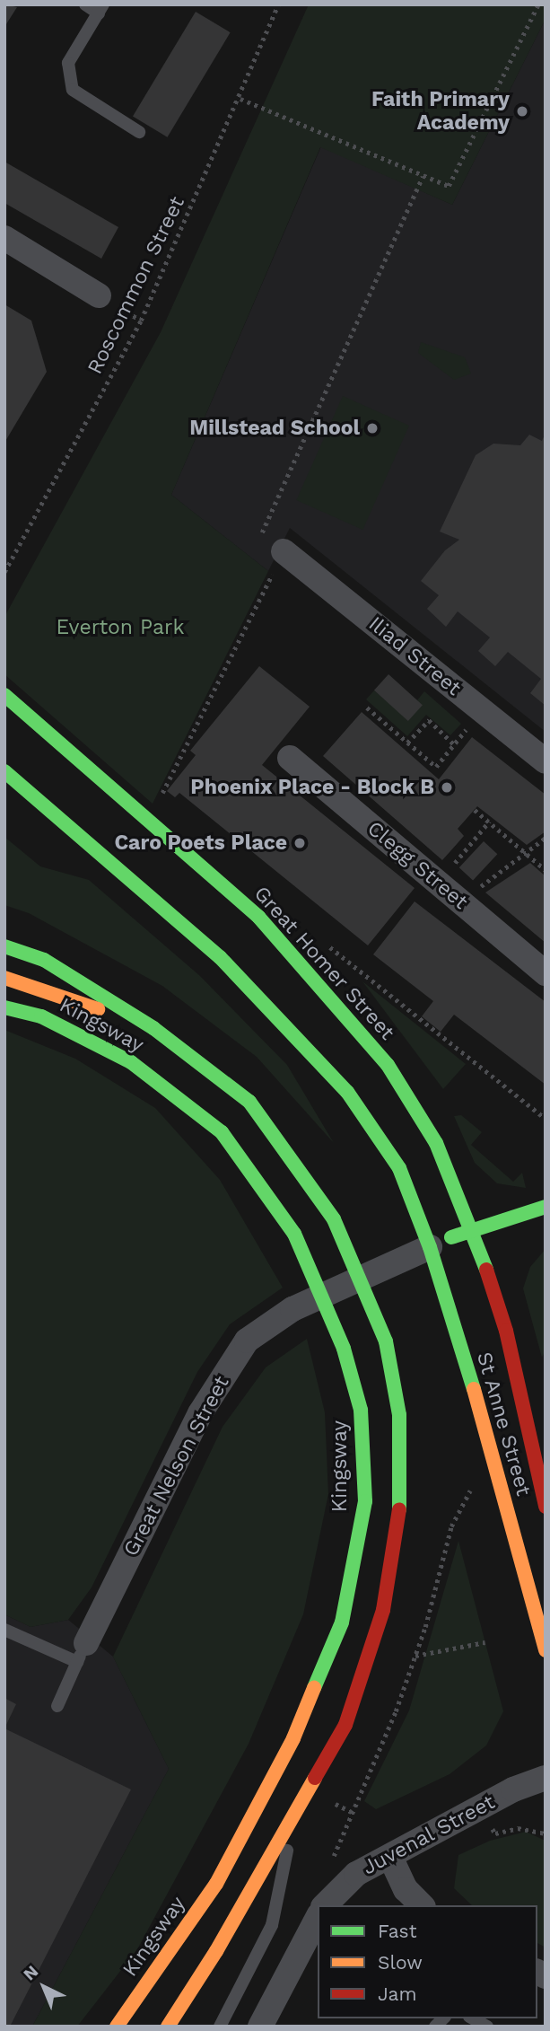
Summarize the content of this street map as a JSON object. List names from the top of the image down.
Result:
{
  "streets": {
    "main road": ["Great Homer Street", "Kingsway", "St Anne Street"],
    "street": [
      "Iliad Street",
      "Clegg Street",
      "Great Nelson Street",
      "Juvenal Street"
    ],
    "path": ["Roscommon Street"]
  },
  "crossings": [
    ["Great Homer Street", "St Anne Street"],
    ["St Anne Street", "Great Nelson Street"]
  ],
  "parks": ["Everton Park"],
  "places": [
    "Faith Primary Academy",
    "Millstead School",
    "Phoenix Place - Block B",
    "Caro Poets Place"
  ],
  "legend": ["Fast", "Slow", "Jam"],
  "north": "top left"
}
